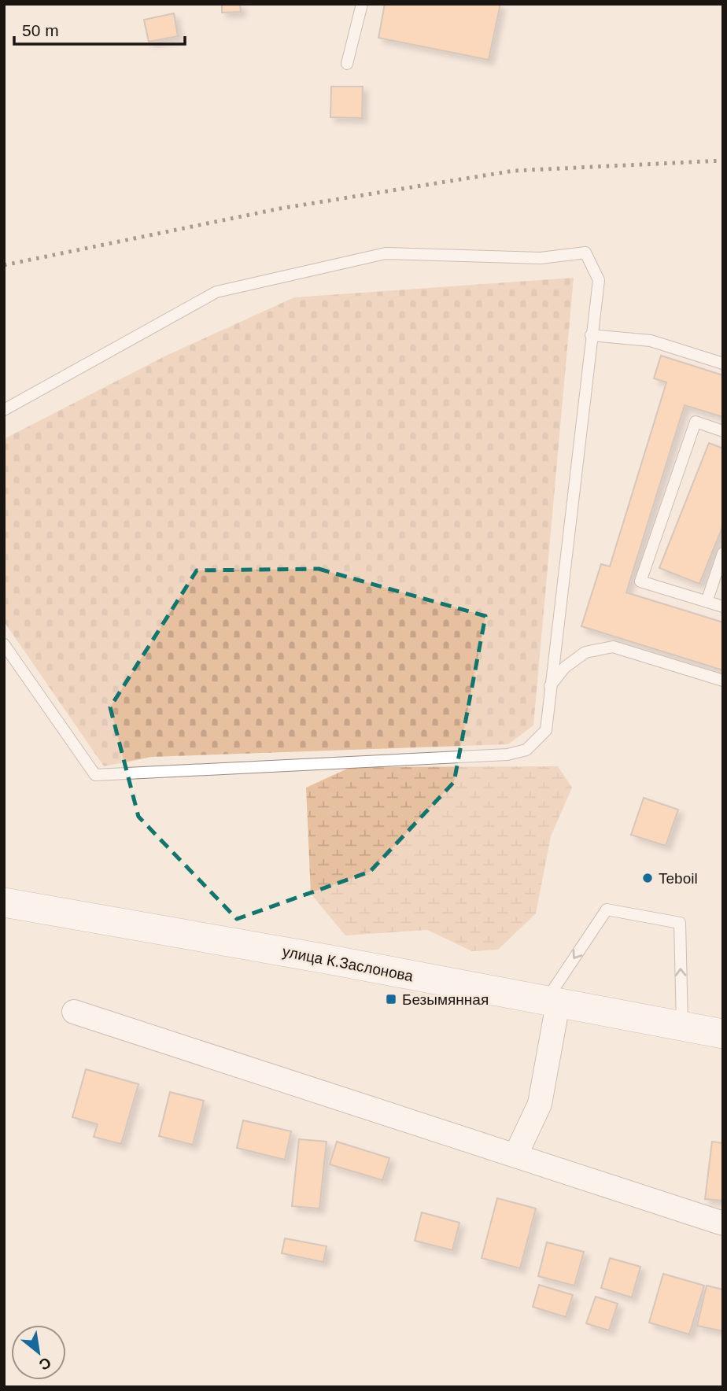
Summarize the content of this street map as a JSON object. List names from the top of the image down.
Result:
{
  "streets": {
    "street": ["улица К.Заслонова"]
  },
  "places": {
    "other": ["Teboil"],
    "transit": ["Безымянная"]
  },
  "scale_bar": "50 m",
  "north": "bottom right"
}
